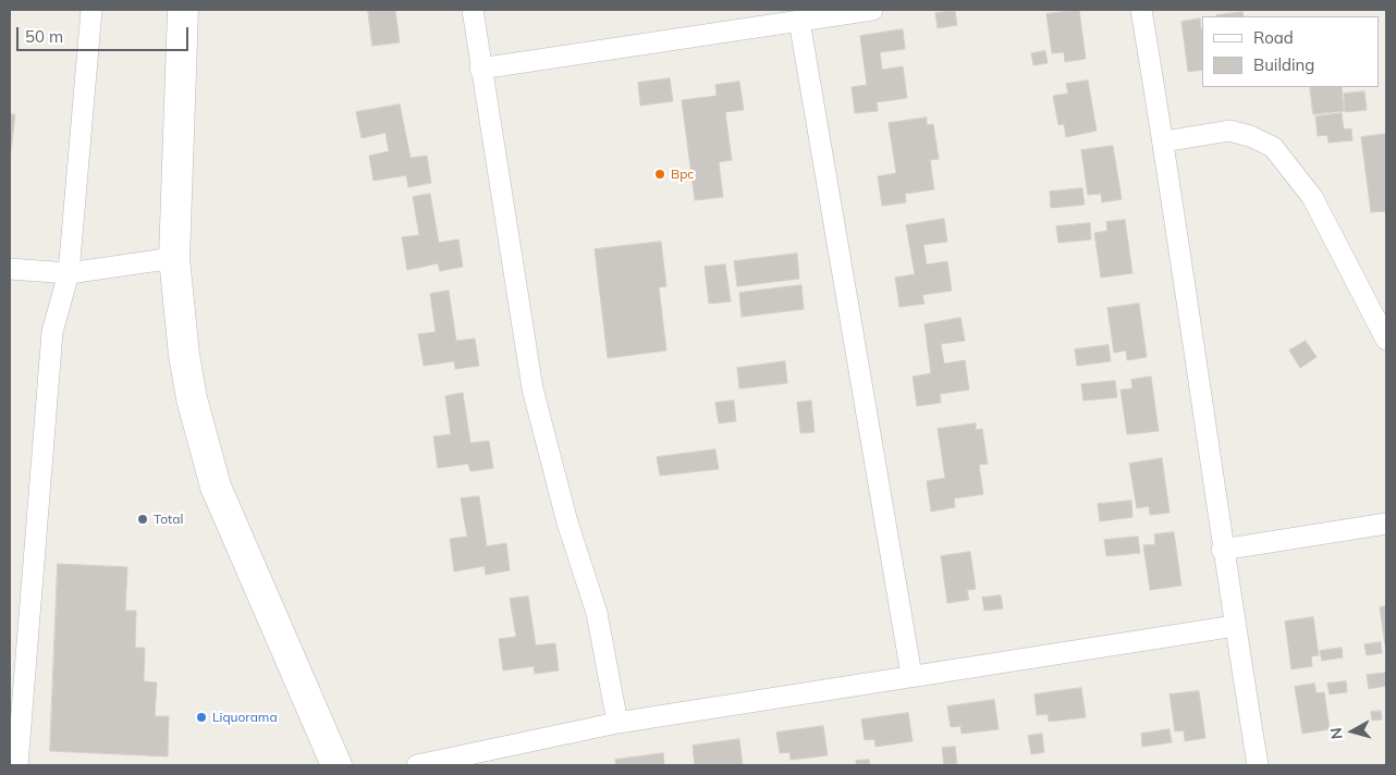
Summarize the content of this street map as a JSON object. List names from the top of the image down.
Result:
{
  "places": ["Bpc", "Total", "Liquorama"],
  "legend": ["Road", "Building"],
  "scale_bar": "50 m",
  "north": "left"
}
